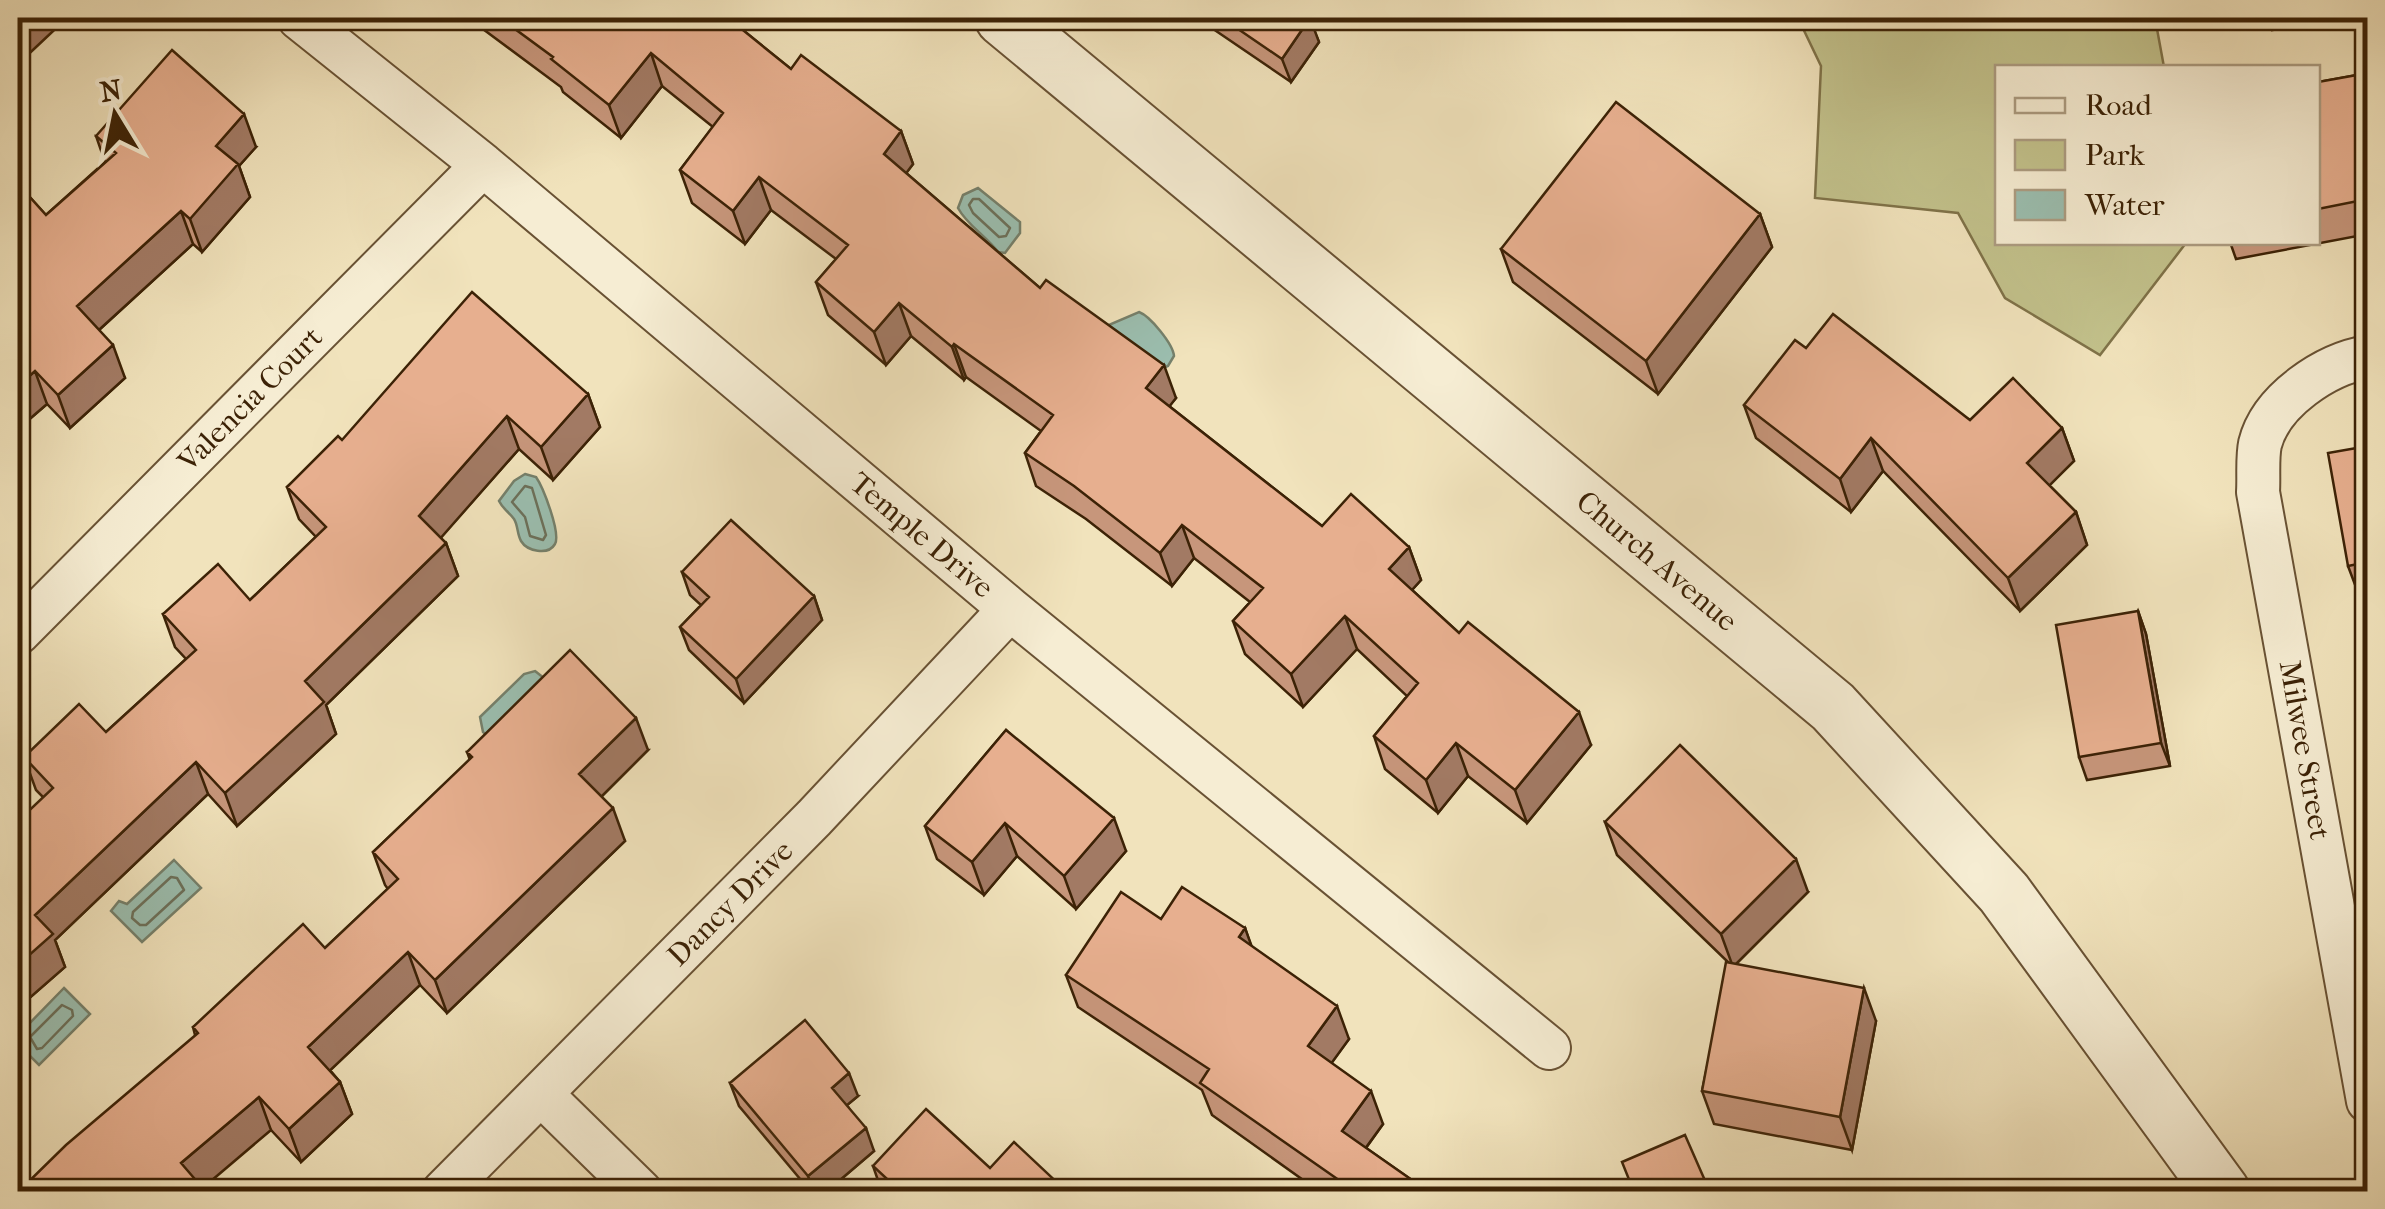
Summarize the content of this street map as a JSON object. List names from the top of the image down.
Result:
{
  "streets": {
    "street": [
      "Valencia Court",
      "Temple Drive",
      "Church Avenue",
      "Milwee Street",
      "Dancy Drive"
    ]
  },
  "crossings": [
    ["Valencia Court", "Temple Drive"],
    ["Temple Drive", "Dancy Drive"]
  ],
  "legend": ["Road", "Park", "Water"],
  "north": "top"
}
